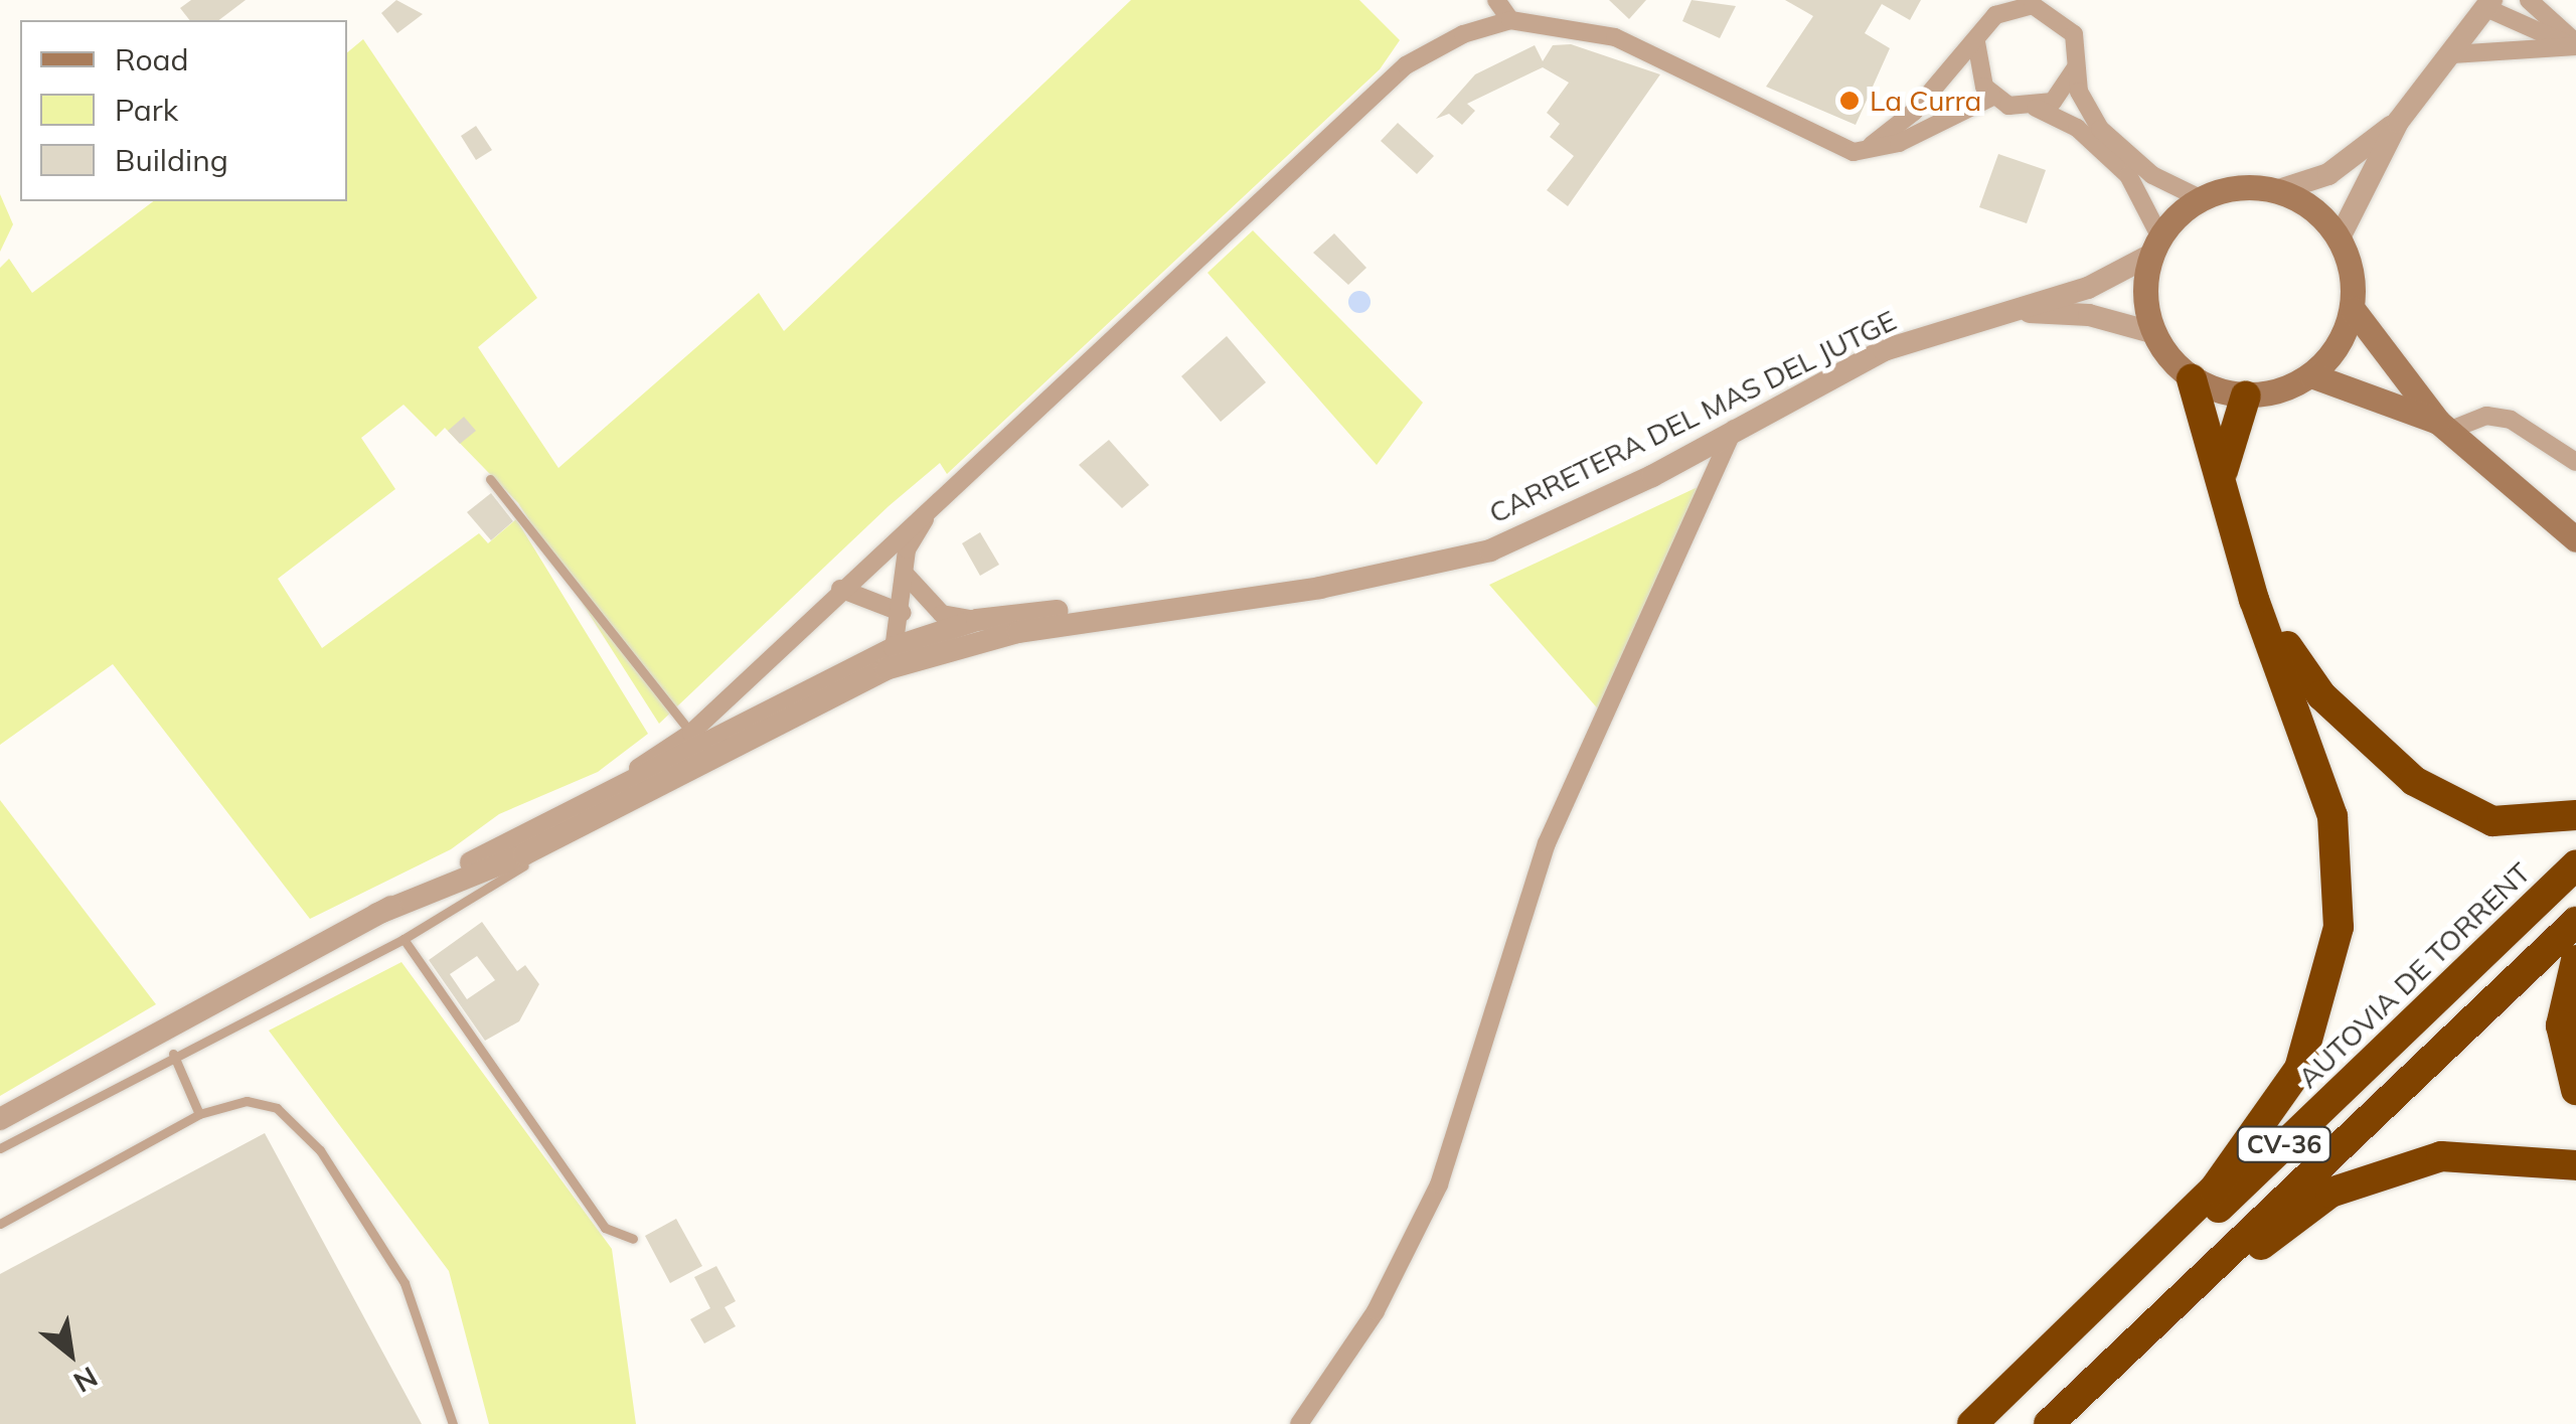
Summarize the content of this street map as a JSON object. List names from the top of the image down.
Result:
{
  "streets": {
    "highway": ["AUTOVIA DE TORRENT", "CV-36"],
    "street": ["CARRETERA DEL MAS DEL JUTGE"]
  },
  "places": ["La Curra"],
  "legend": ["Road", "Park", "Building"],
  "north": "bottom right"
}
